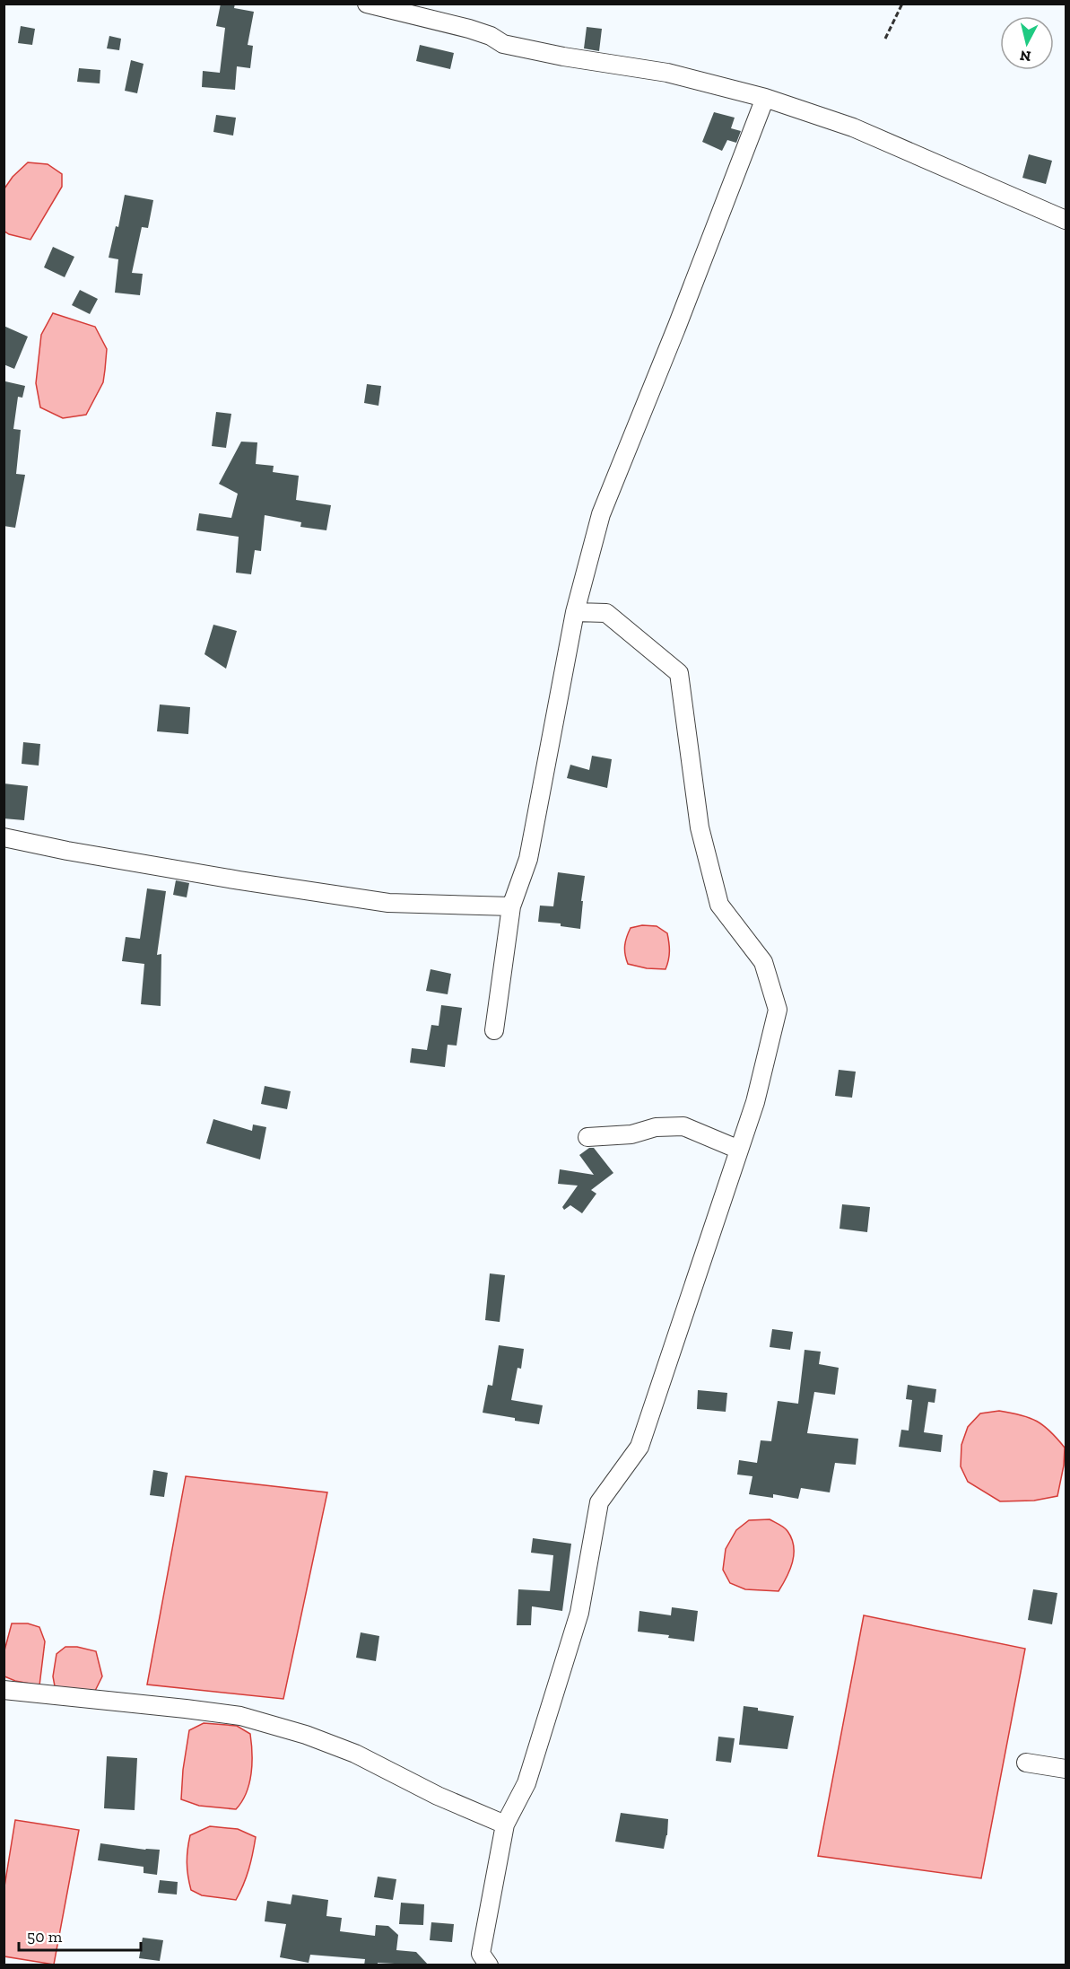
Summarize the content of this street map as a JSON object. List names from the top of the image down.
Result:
{
  "scale_bar": "50 m",
  "north": "bottom"
}
